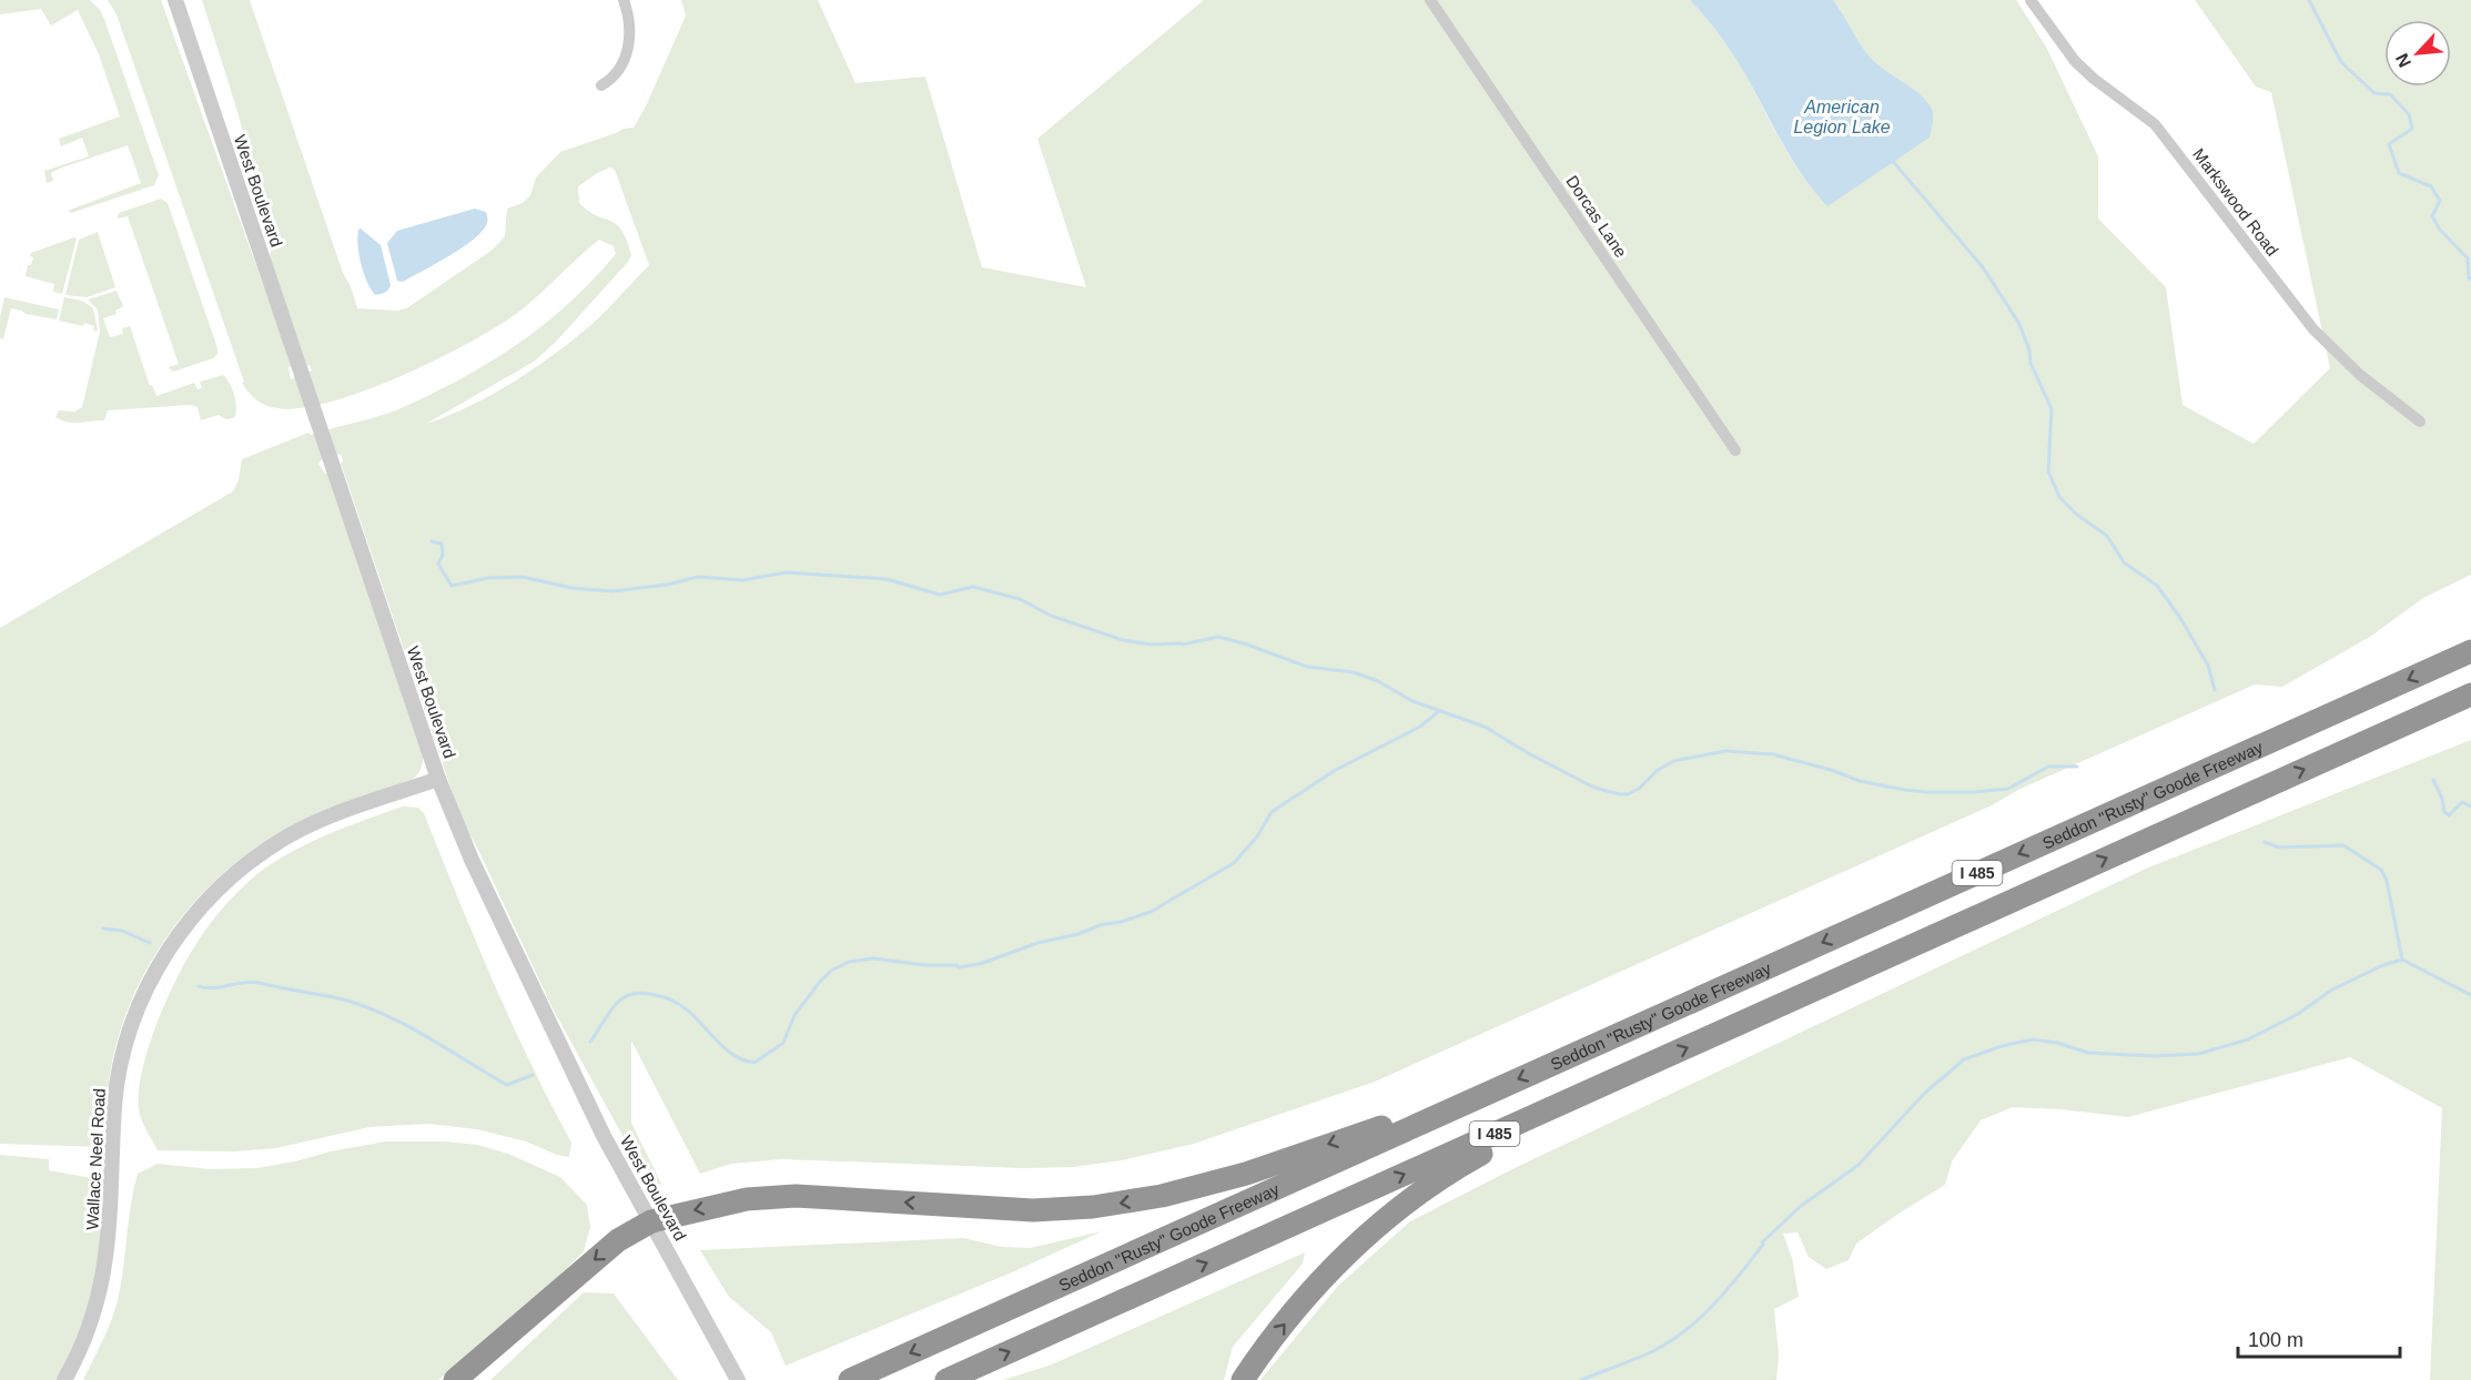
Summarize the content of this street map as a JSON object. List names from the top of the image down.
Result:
{
  "streets": {
    "highway": ["Seddon \"Rusty\" Goode Freeway", "I 485"],
    "street": [
      "West Boulevard",
      "Markswood Road",
      "Dorcas Lane",
      "Wallace Neel Road"
    ]
  },
  "crossings": [
    ["West Boulevard", "Wallace Neel Road"]
  ],
  "water": ["American Legion Lake"],
  "scale_bar": "100 m",
  "north": "bottom left"
}
